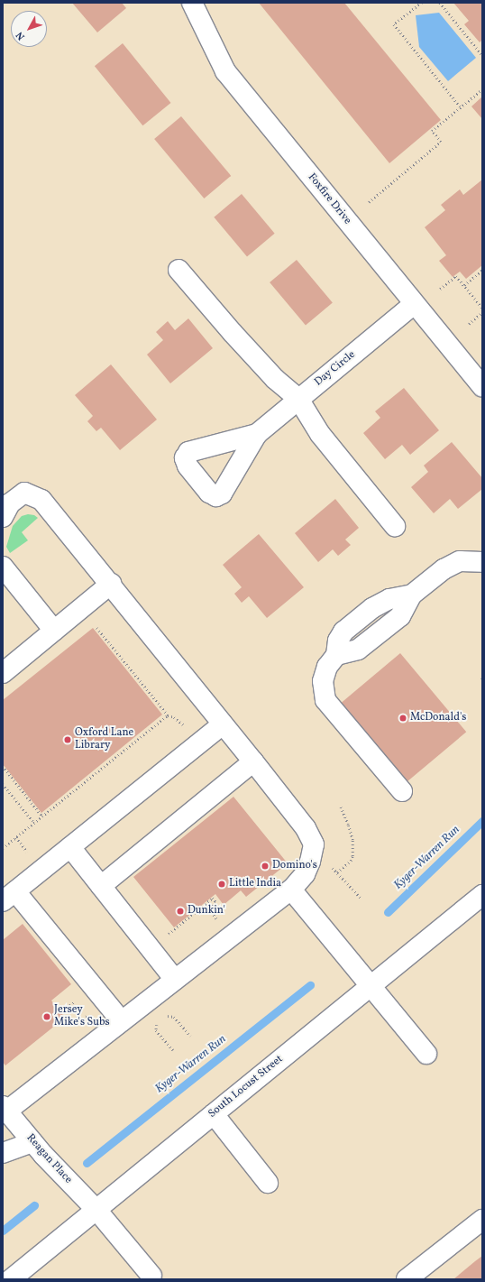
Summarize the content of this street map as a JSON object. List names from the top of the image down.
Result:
{
  "streets": {
    "street": [
      "Foxfire Drive",
      "Day Circle",
      "South Locust Street",
      "Reagan Place"
    ]
  },
  "crossings": [
    ["Foxfire Drive", "Day Circle"],
    ["South Locust Street", "Reagan Place"]
  ],
  "water": ["Kyger-Warren Run"],
  "places": [
    "McDonald's",
    "Oxford Lane Library",
    "Domino's",
    "Little India",
    "Dunkin'",
    "Jersey Mike's Subs"
  ],
  "north": "bottom left"
}
